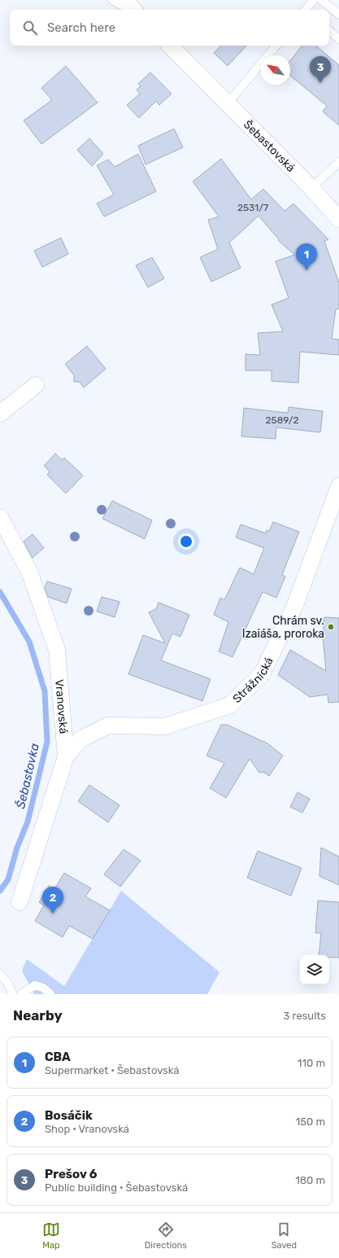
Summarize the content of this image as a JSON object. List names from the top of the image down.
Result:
{
  "streets": {
    "street": ["Šebastovská", "Strážnická", "Vranovská"]
  },
  "crossings": [
    ["Strážnická", "Vranovská"]
  ],
  "water": ["Šebastovka"],
  "places": ["Chrám sv. Izaiáša, proroka"],
  "house_numbers": ["2531/7", "2589/2"],
  "north": "top left",
  "page": {
    "search": "Search here",
    "pins": ["3", "1", "2"],
    "heading": ["Nearby", "3 results"],
    "list": [
      {
        "mark": "1",
        "name": "CBA",
        "note": "Supermarket · Šebastovská",
        "value": "110 m"
      },
      {
        "mark": "2",
        "name": "Bosáčik",
        "note": "Shop · Vranovská",
        "value": "150 m"
      },
      {
        "mark": "3",
        "name": "Prešov 6",
        "note": "Public building · Šebastovská",
        "value": "180 m"
      }
    ],
    "nav": ["Map", "Directions", "Saved"]
  }
}
